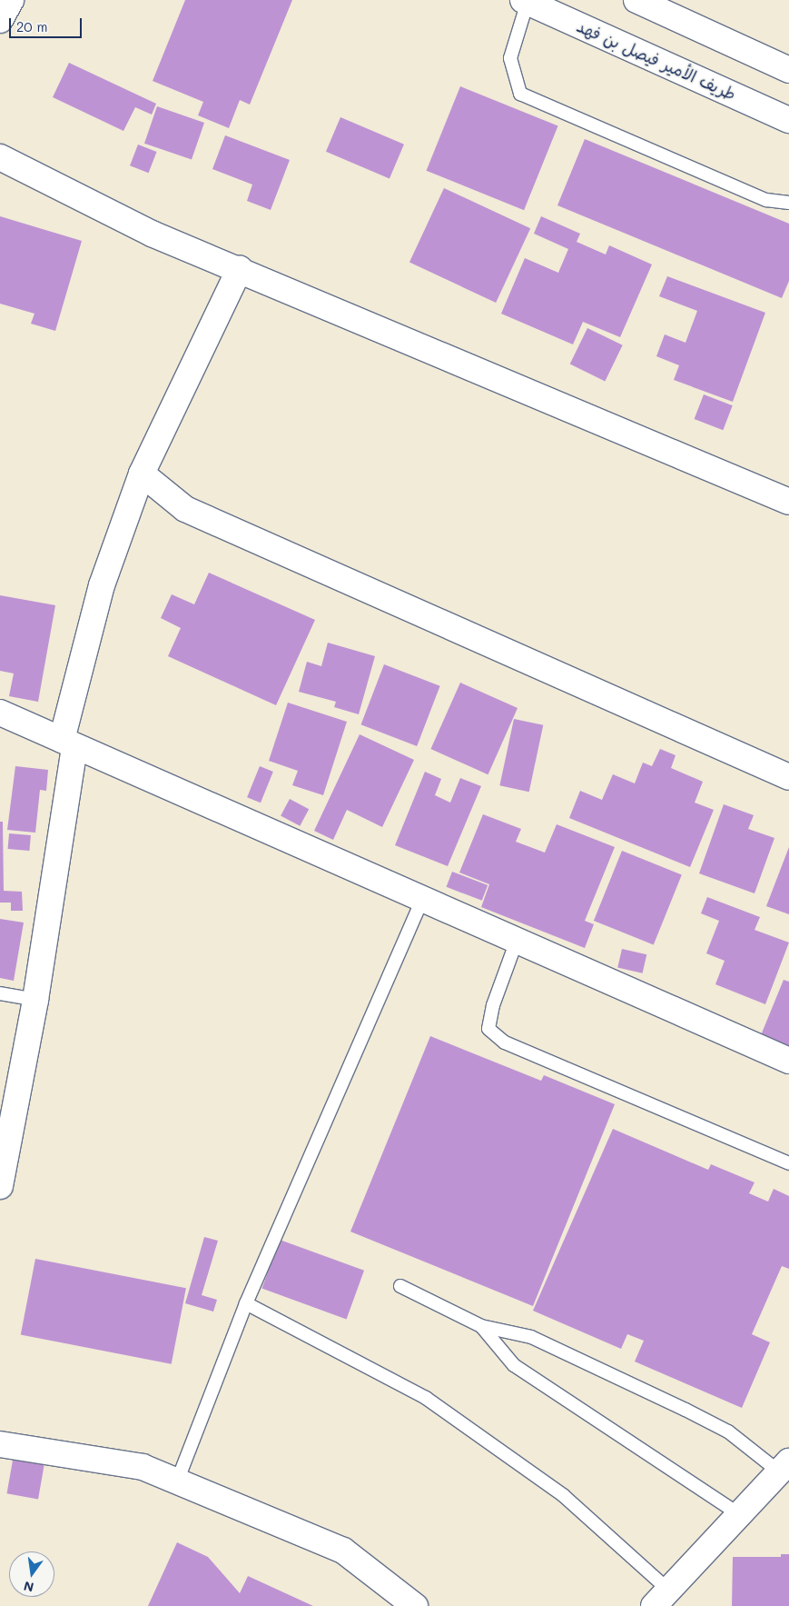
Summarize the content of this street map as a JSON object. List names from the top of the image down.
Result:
{
  "streets": {
    "street": ["طريف الأمير فيصل بن فهد"]
  },
  "scale_bar": "20 m",
  "north": "bottom"
}
